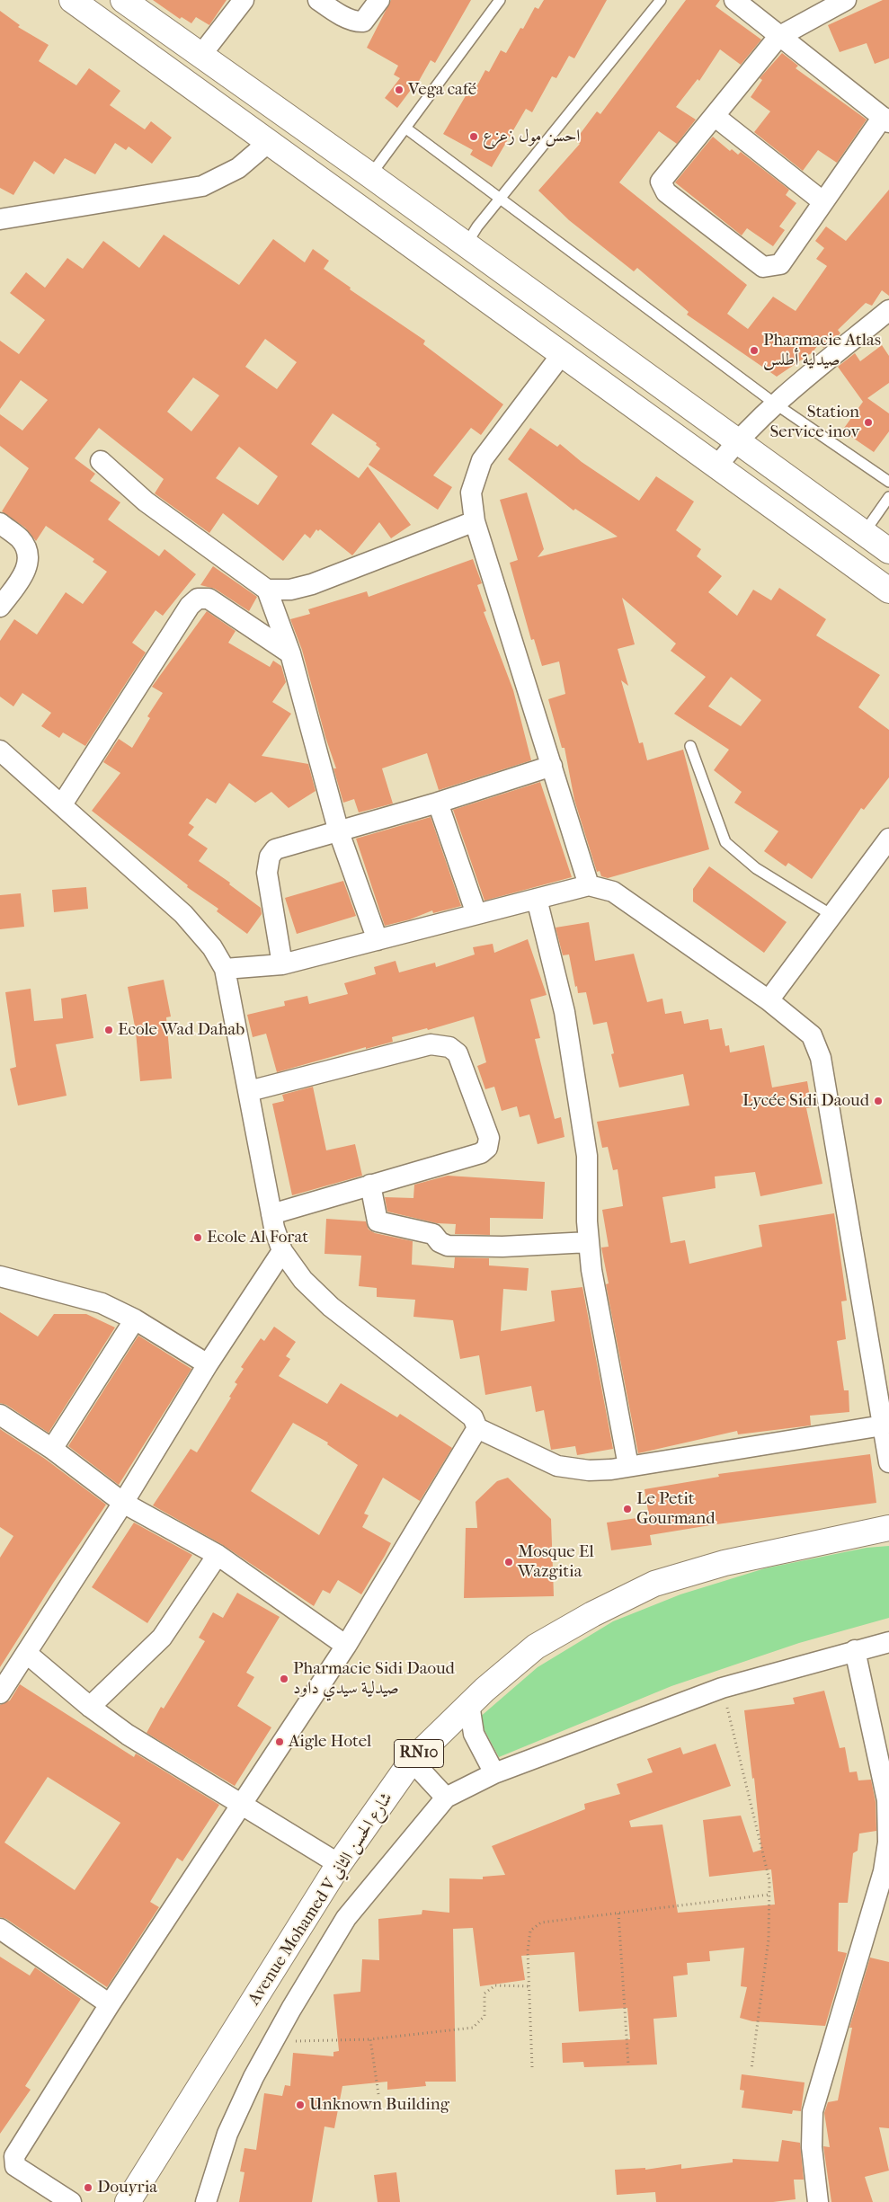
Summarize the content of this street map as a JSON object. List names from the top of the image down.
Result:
{
  "streets": {
    "main road": ["RN10", "Avenue Mohamed V شارع الحسن الثاني"]
  },
  "places": [
    "Vega café",
    "احسن مول زعزع",
    "Pharmacie Atlas صيدلية أطلس",
    "Station Service inov",
    "Ecole Wad Dahab",
    "Lycée Sidi Daoud",
    "Ecole Al Forat",
    "Le Petit Gourmand",
    "Mosque El Wazgitia",
    "Pharmacie Sidi Daoud صيدلية سيدي داود",
    "Aigle Hotel",
    "Unknown Building",
    "Douyria"
  ]
}
